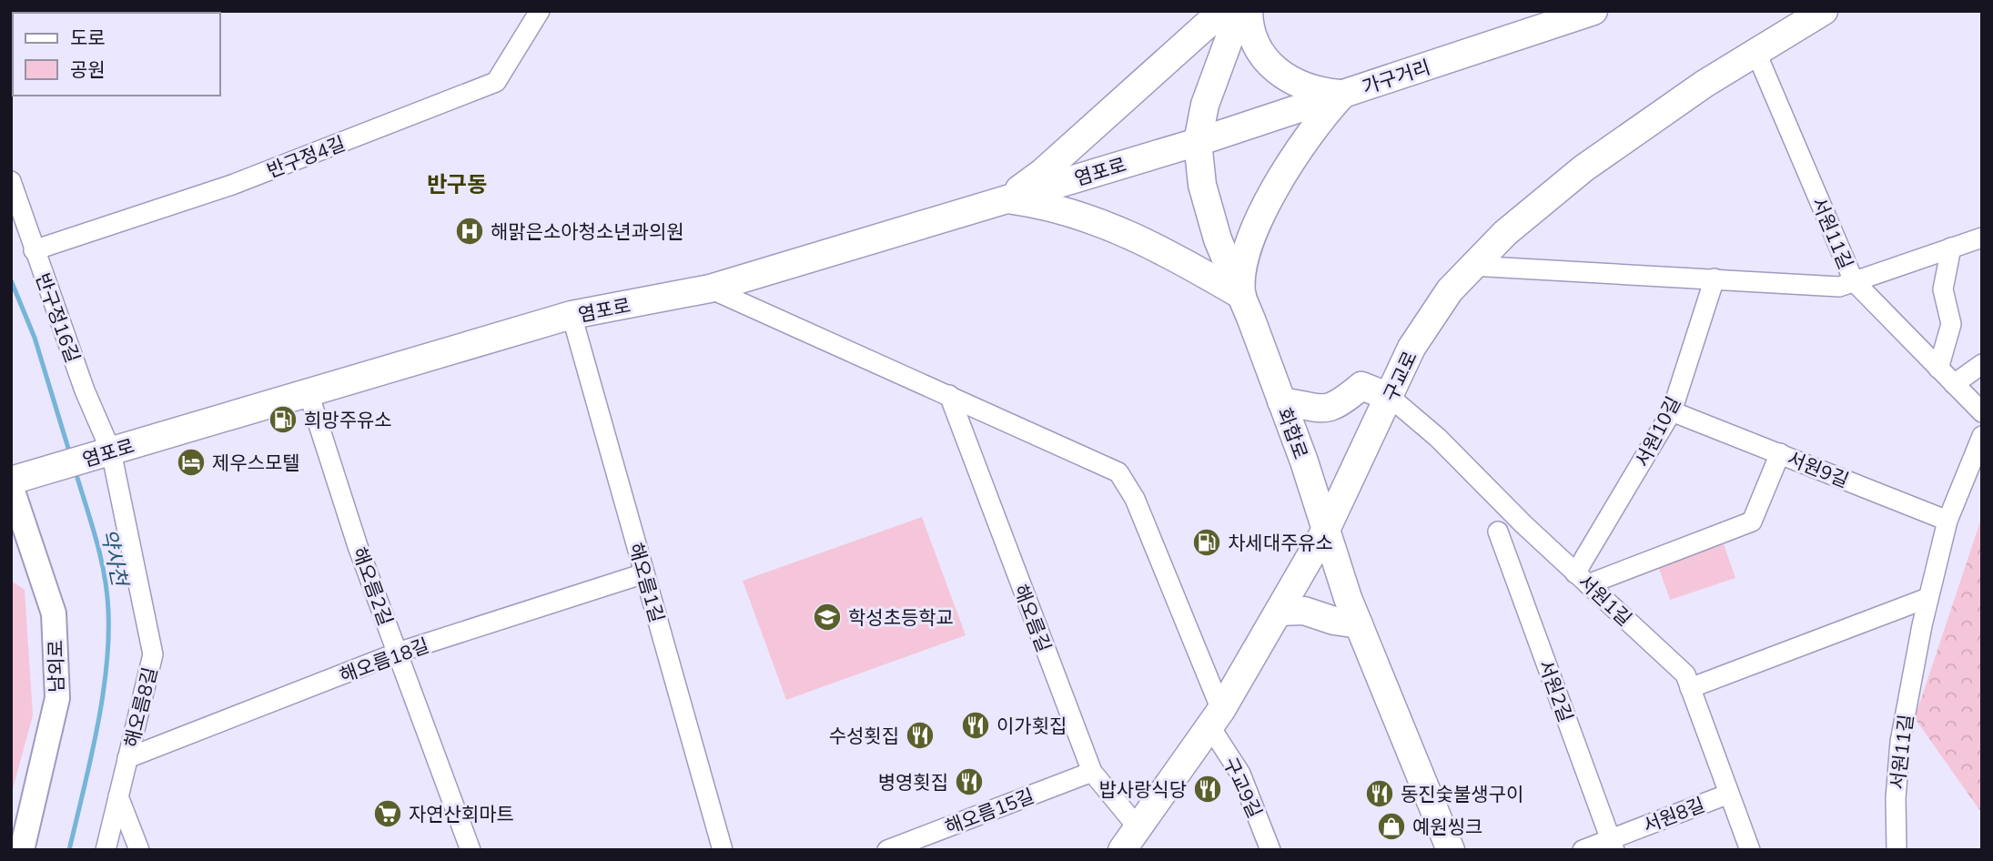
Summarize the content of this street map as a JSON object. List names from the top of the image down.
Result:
{
  "streets": {
    "main road": [
      "가구거리",
      "염포로",
      "구교로",
      "화합로"
    ],
    "street": [
      "반구정4길",
      "서원11길",
      "반구정16길",
      "서원10길",
      "서원9길",
      "해오름1길",
      "해오름2길",
      "서원1길",
      "해오름길",
      "해오름18길",
      "남외로",
      "서원2길",
      "해오름8길",
      "구교9길",
      "해오름15길",
      "서원8길"
    ]
  },
  "crossings": [
    ["가구거리", "염포로"],
    ["가구거리", "화합로"],
    ["반구정4길", "반구정16길"],
    ["염포로", "반구정16길"],
    ["염포로", "화합로"],
    ["염포로", "해오름1길"],
    ["염포로", "해오름2길"],
    ["염포로", "남외로"],
    ["염포로", "해오름8길"],
    ["서원11길", "구교로"],
    ["서원11길", "서원9길"],
    ["반구정16길", "해오름8길"],
    ["구교로", "화합로"],
    ["구교로", "서원1길"],
    ["구교로", "해오름길"],
    ["구교로", "구교9길"],
    ["서원10길", "서원9길"],
    ["서원10길", "서원1길"],
    ["서원9길", "서원1길"],
    ["해오름1길", "해오름18길"],
    ["해오름2길", "해오름18길"],
    ["서원1길", "서원8길"],
    ["해오름길", "해오름15길"],
    ["해오름18길", "해오름8길"],
    ["서원2길", "서원8길"]
  ],
  "districts": ["반구동"],
  "water": ["약사천"],
  "places": {
    "hospital": ["해맑은소아청소년과의원"],
    "fuel station": ["희망주유소", "차세대주유소"],
    "hotel": ["제우스모텔"],
    "school or university": ["학성초등학교"],
    "restaurant": [
      "이가횟집",
      "수성횟집",
      "병영횟집",
      "밥사랑식당",
      "동진숯불생구이"
    ],
    "supermarket": ["자연산회마트"],
    "shop": ["예원씽크"]
  },
  "legend": ["도로", "공원"]
}
